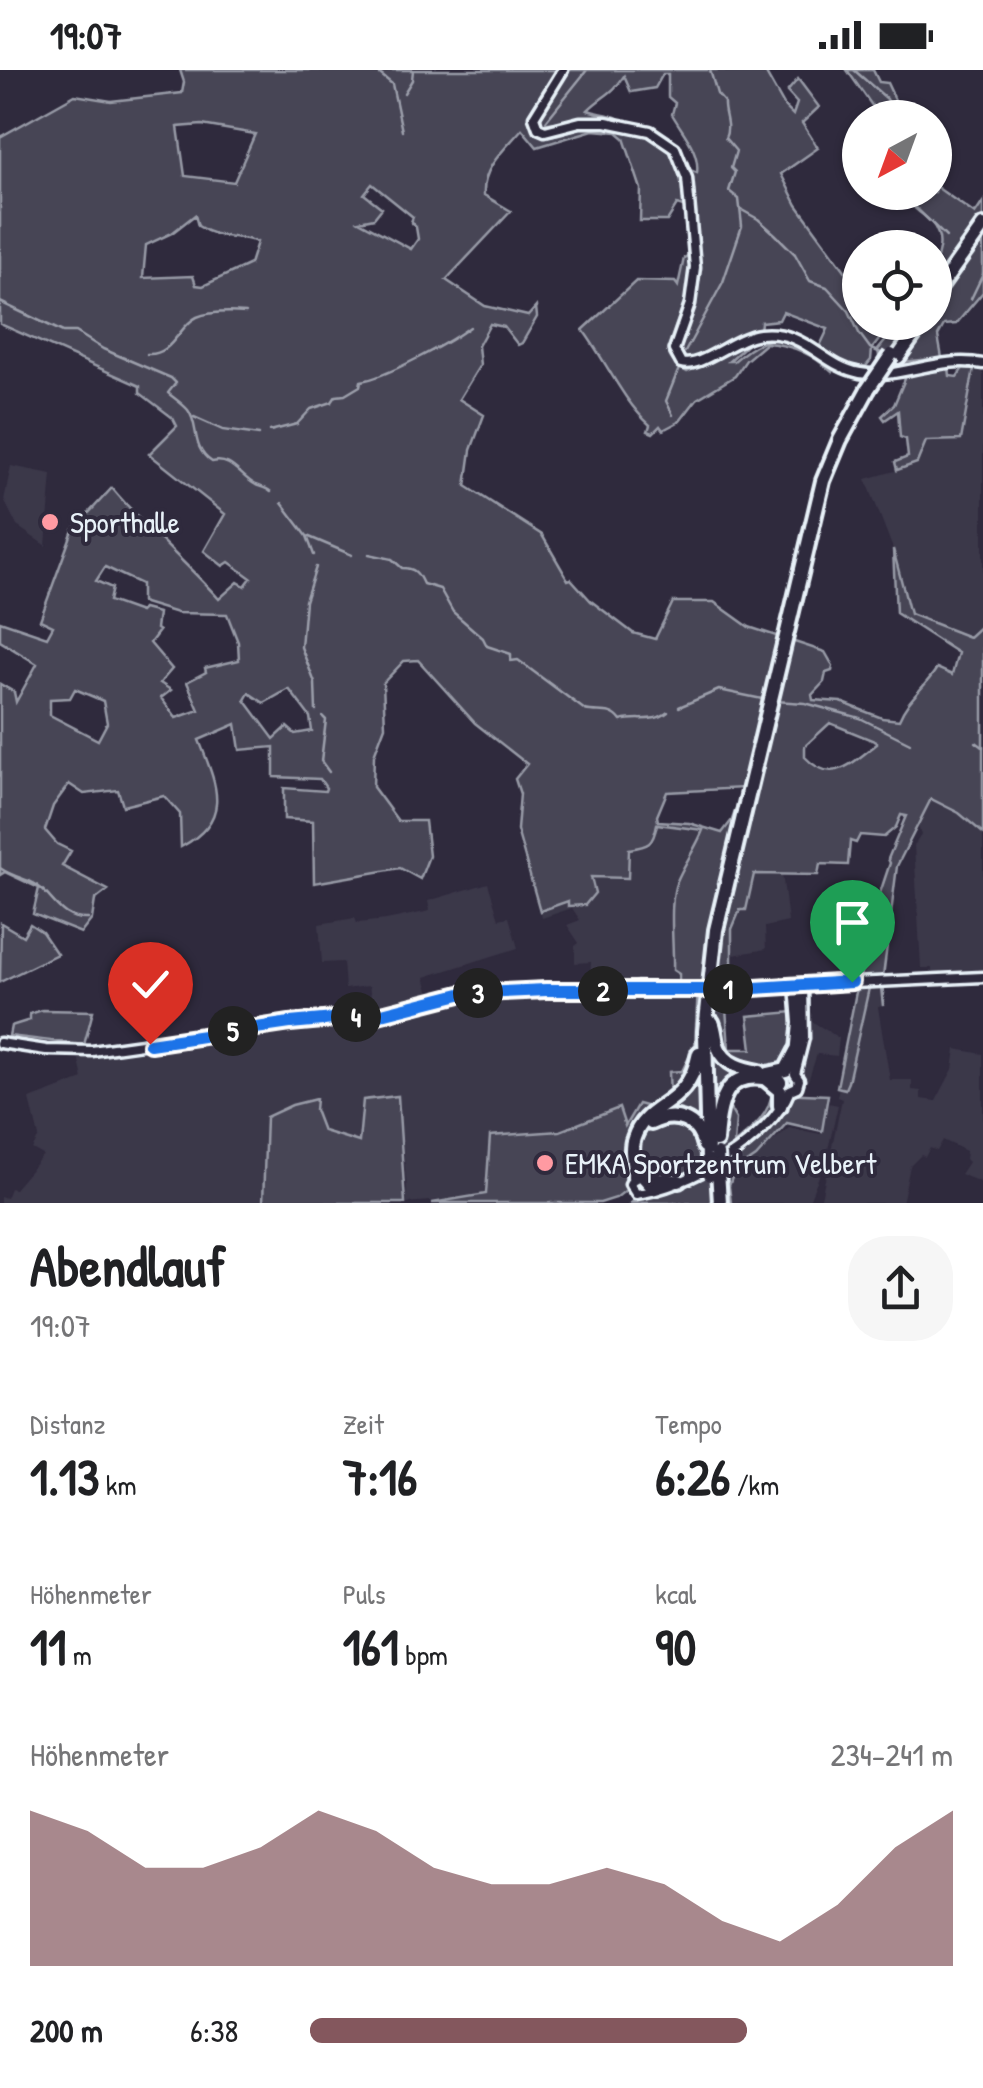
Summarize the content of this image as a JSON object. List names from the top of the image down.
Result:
{
  "places": ["Sporthalle", "EMKA Sportzentrum Velbert"],
  "north": "bottom left",
  "page": {
    "status": "19:07",
    "pins": [
      "1",
      "2",
      "3",
      "4",
      "5"
    ],
    "heading": ["Abendlauf", "19:07"],
    "stats": [
      ["Distanz", "1.13 km"],
      ["Zeit", "7:16"],
      ["Tempo", "6:26 /km"],
      ["Höhenmeter", "11 m"],
      ["Puls", "161 bpm"],
      ["kcal", "90"]
    ],
    "chart": ["Höhenmeter", "234–241 m"],
    "list": [
      {
        "name": "200 m",
        "note": "6:38"
      }
    ]
  }
}
